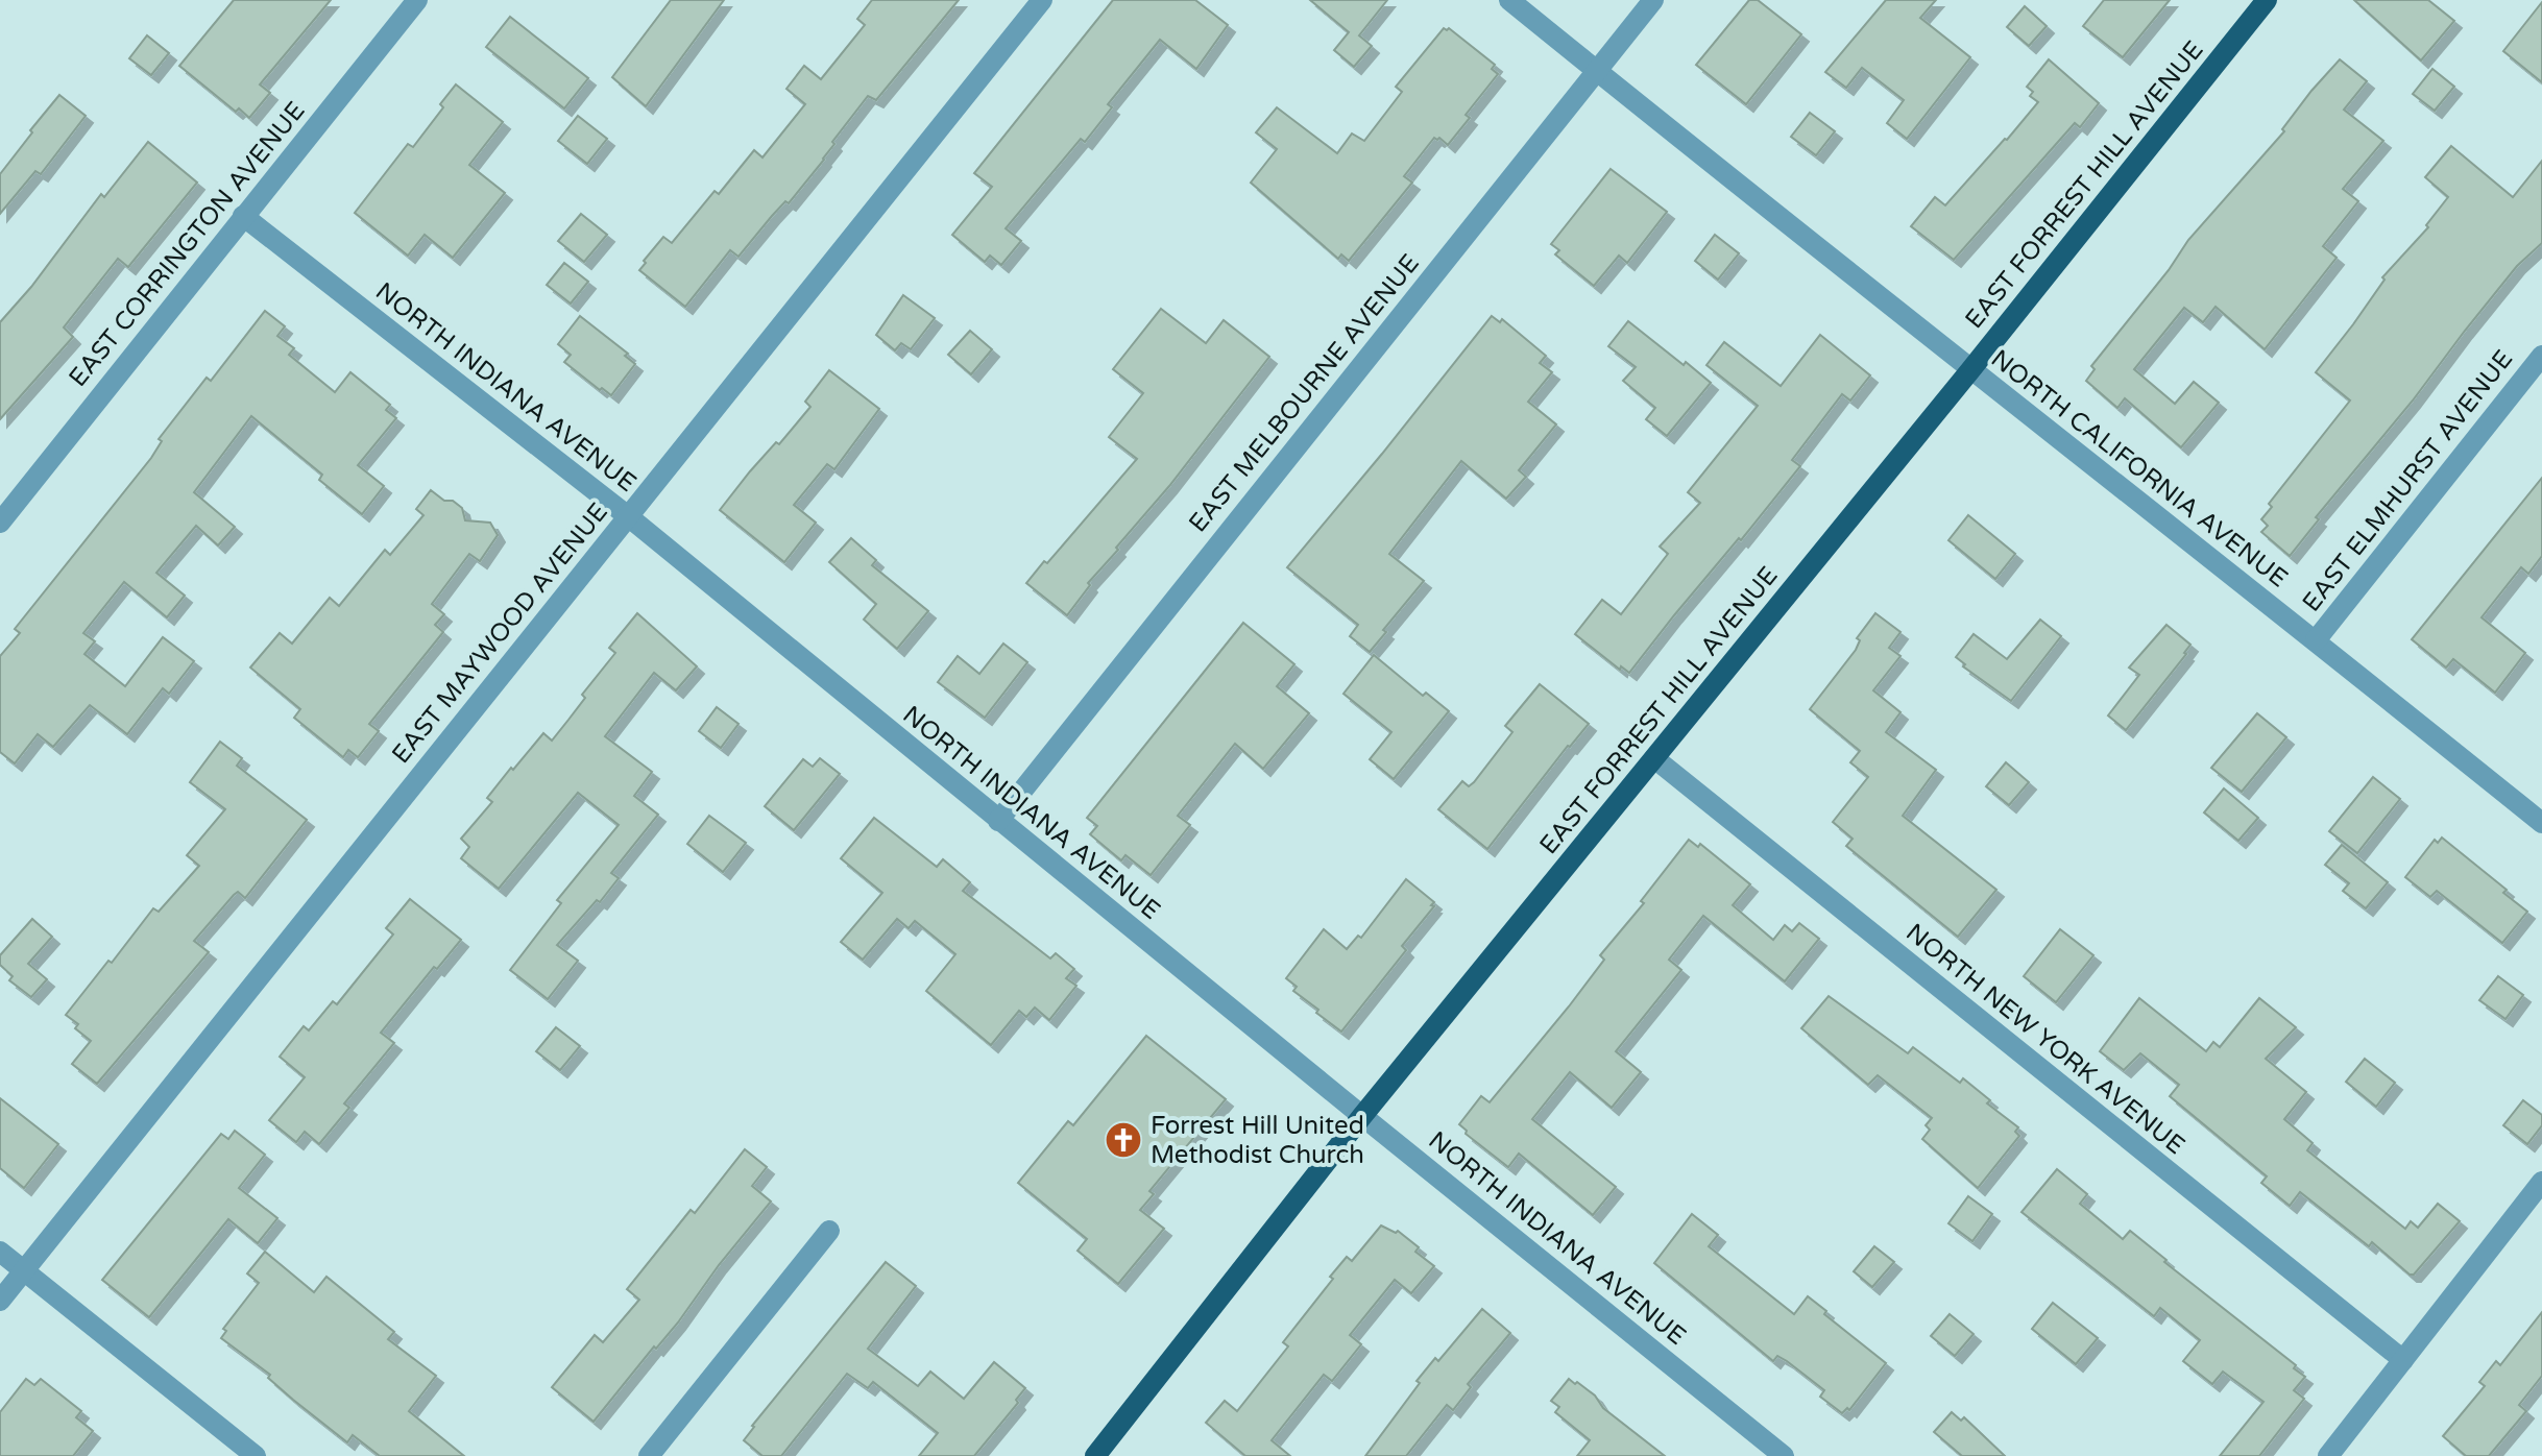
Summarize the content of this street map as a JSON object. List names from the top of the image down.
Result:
{
  "streets": {
    "main road": ["EAST FORREST HILL AVENUE"],
    "street": [
      "EAST CORRINGTON AVENUE",
      "NORTH INDIANA AVENUE",
      "EAST MELBOURNE AVENUE",
      "NORTH CALIFORNIA AVENUE",
      "EAST ELMHURST AVENUE",
      "EAST MAYWOOD AVENUE",
      "NORTH NEW YORK AVENUE"
    ]
  },
  "crossings": [
    ["EAST FORREST HILL AVENUE", "NORTH INDIANA AVENUE"],
    ["EAST FORREST HILL AVENUE", "NORTH CALIFORNIA AVENUE"],
    ["EAST FORREST HILL AVENUE", "NORTH NEW YORK AVENUE"],
    ["EAST CORRINGTON AVENUE", "NORTH INDIANA AVENUE"],
    ["NORTH INDIANA AVENUE", "EAST MELBOURNE AVENUE"],
    ["NORTH INDIANA AVENUE", "EAST MAYWOOD AVENUE"],
    ["EAST MELBOURNE AVENUE", "NORTH CALIFORNIA AVENUE"],
    ["NORTH CALIFORNIA AVENUE", "EAST ELMHURST AVENUE"]
  ],
  "places": {
    "church": ["Forrest Hill United Methodist Church"]
  }
}
